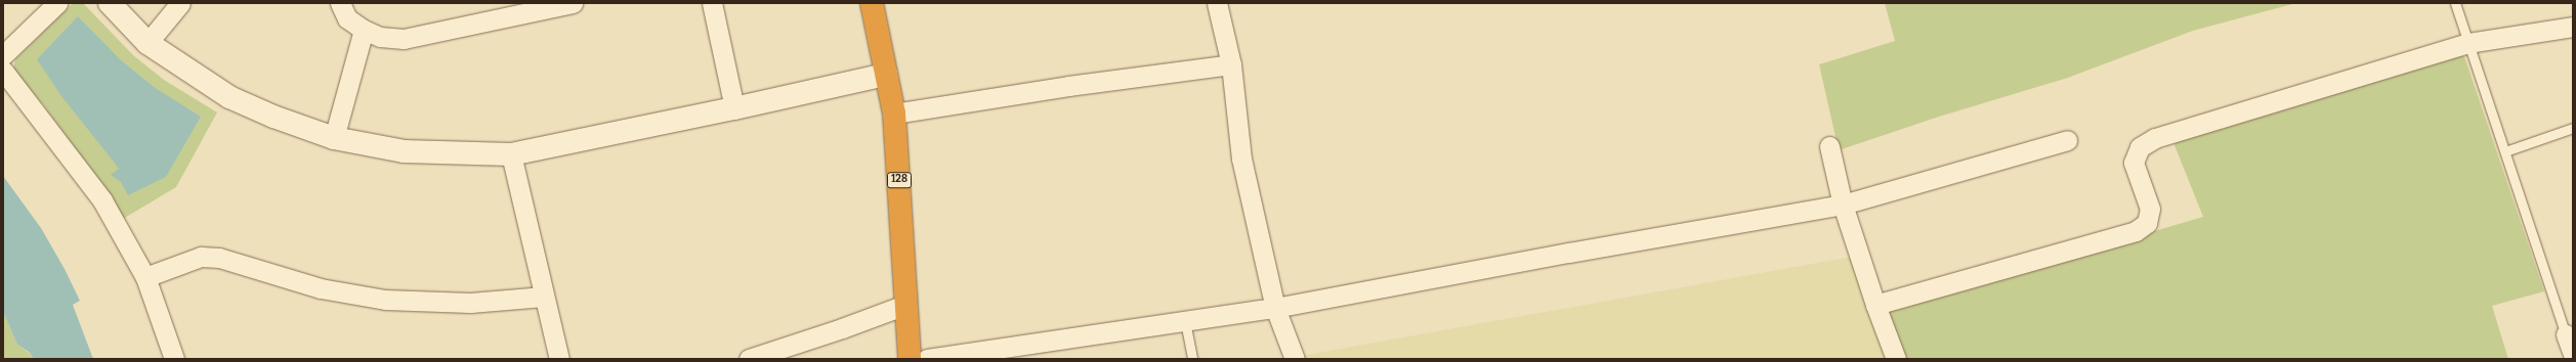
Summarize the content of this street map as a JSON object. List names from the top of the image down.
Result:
{
  "streets": {
    "highway": ["128"]
  }
}
